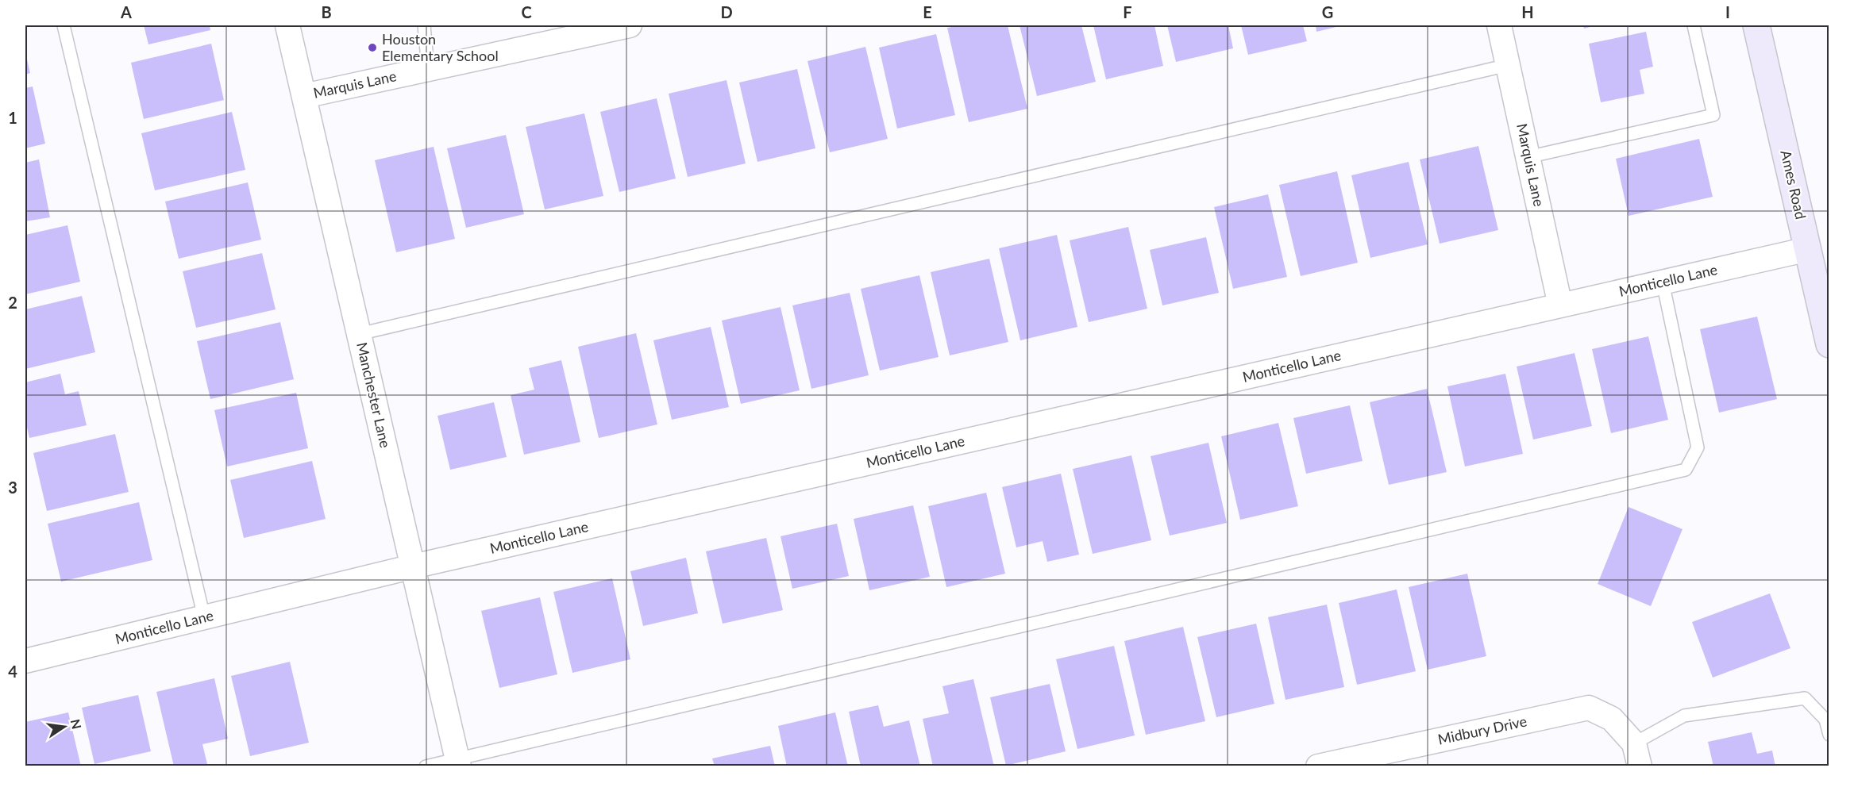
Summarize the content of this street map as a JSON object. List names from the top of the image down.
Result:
{
  "streets": {
    "street": [
      "Marquis Lane",
      "Ames Road",
      "Monticello Lane",
      "Manchester Lane",
      "Midbury Drive"
    ]
  },
  "crossings": [
    ["Marquis Lane", "Monticello Lane"],
    ["Marquis Lane", "Manchester Lane"],
    ["Ames Road", "Monticello Lane"],
    ["Monticello Lane", "Manchester Lane"]
  ],
  "places": ["Houston Elementary School"],
  "north": "right",
  "grid": {
    "columns": [
      "A",
      "B",
      "C",
      "D",
      "E",
      "F",
      "G",
      "H",
      "I"
    ],
    "rows": [
      "1",
      "2",
      "3",
      "4"
    ]
  }
}
